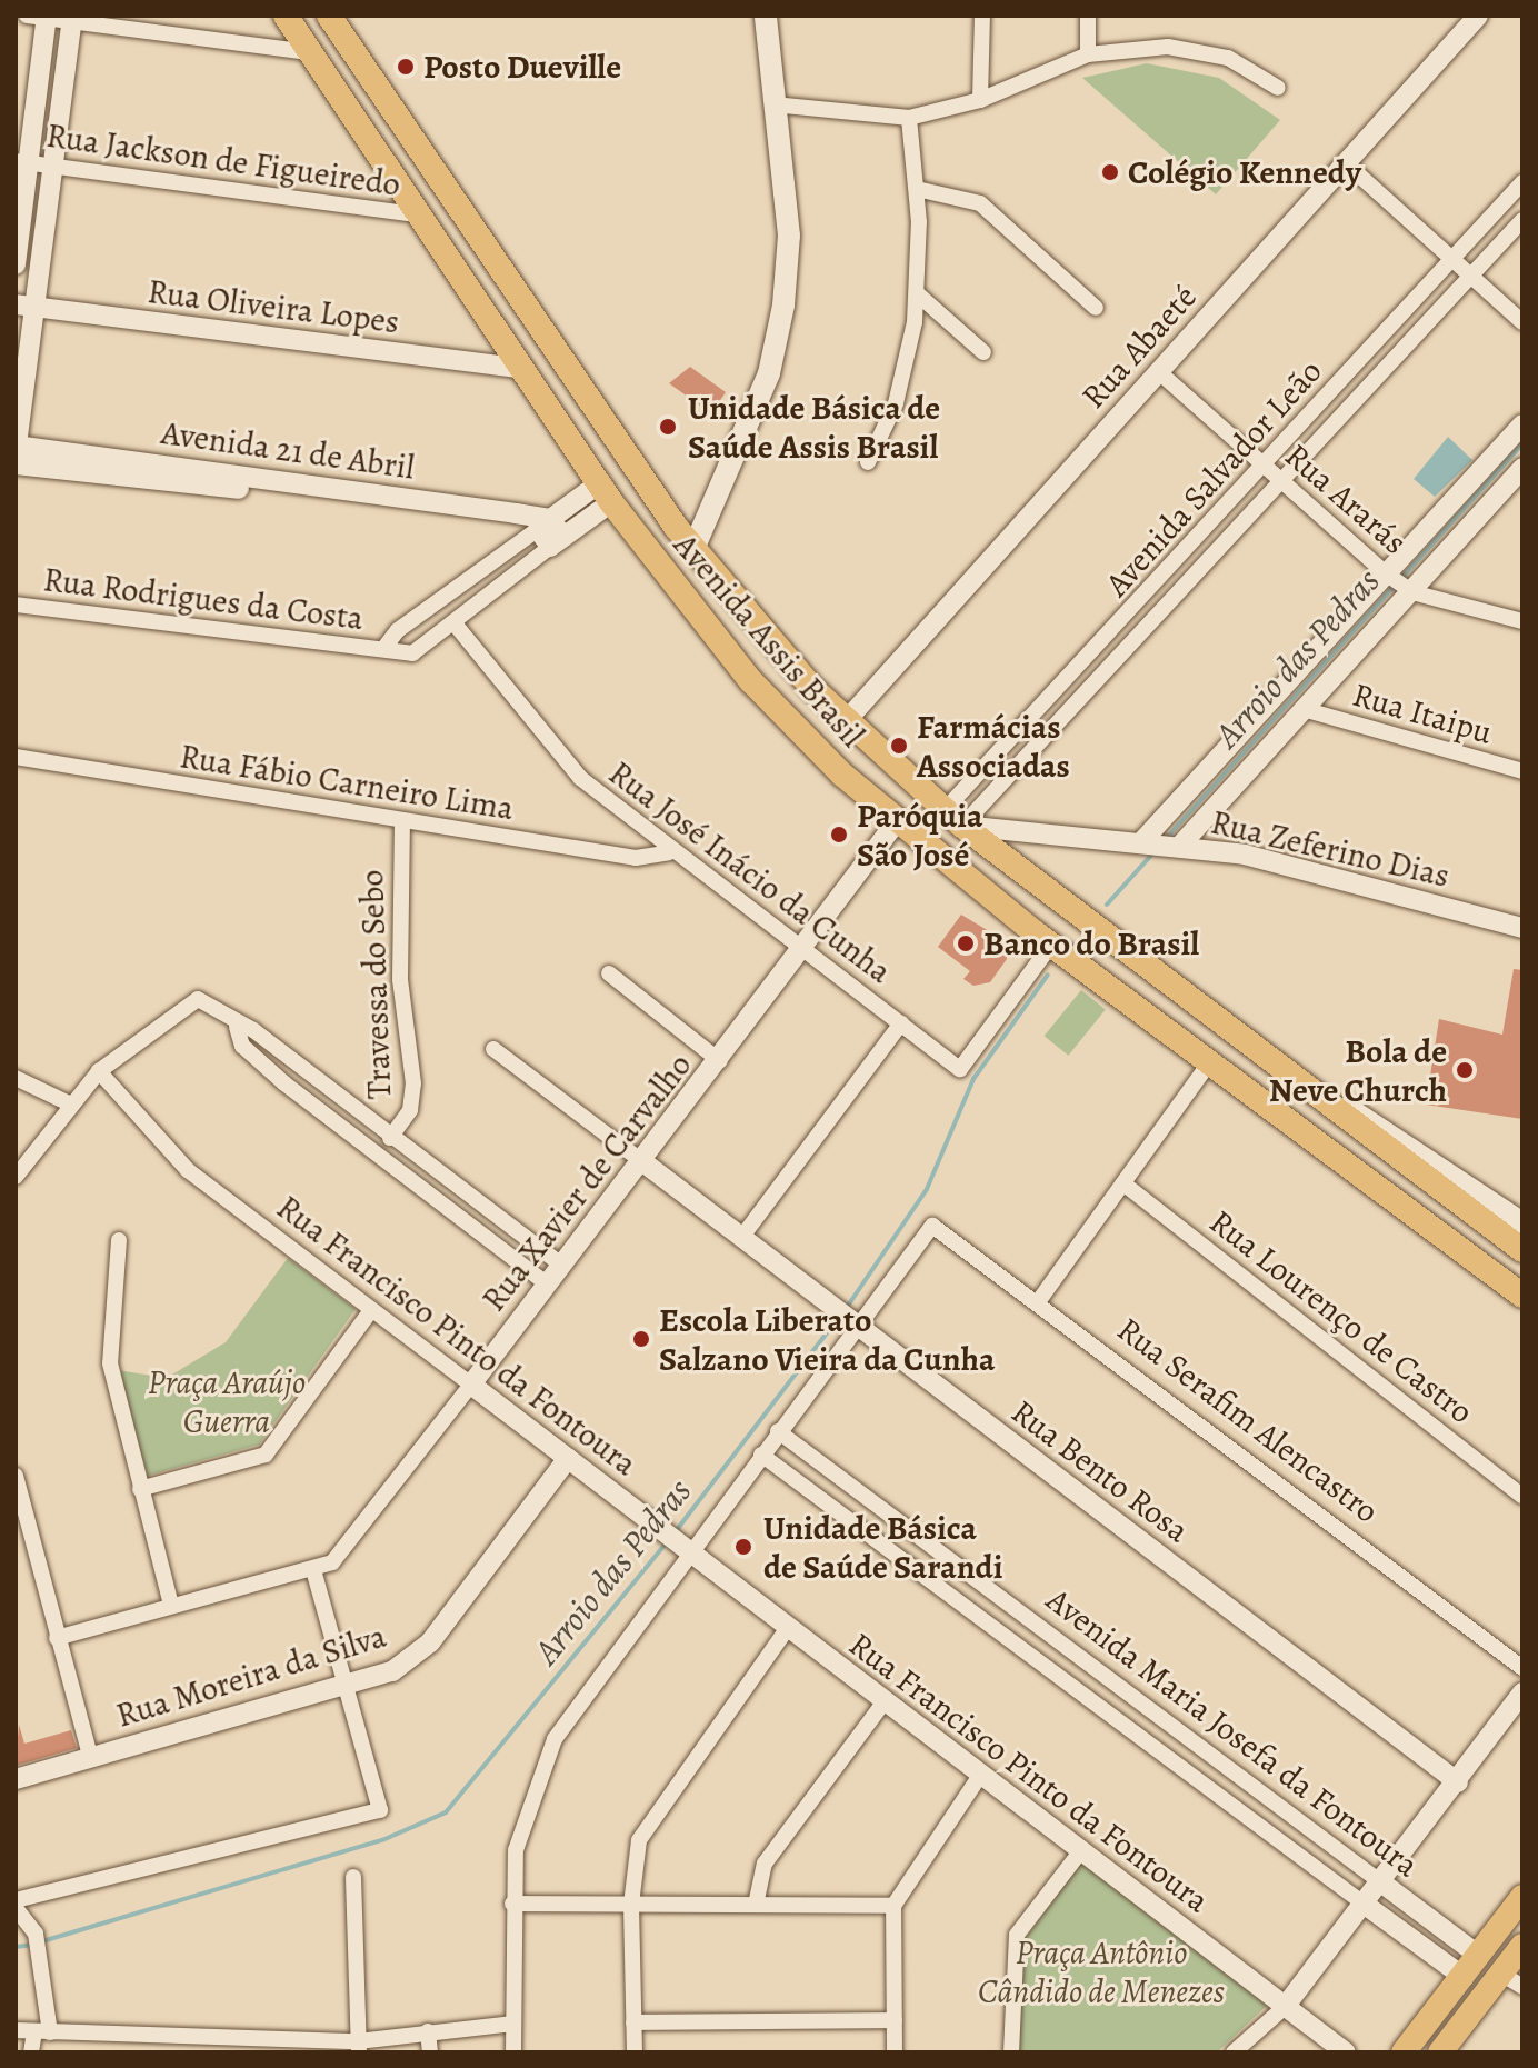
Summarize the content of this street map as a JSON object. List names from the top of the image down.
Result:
{
  "streets": {
    "main road": ["Avenida Assis Brasil"],
    "street": [
      "Rua Jackson de Figueiredo",
      "Rua Oliveira Lopes",
      "Rua Abaeté",
      "Avenida 21 de Abril",
      "Avenida Salvador Leão",
      "Rua Ararás",
      "Rua Rodrigues da Costa",
      "Rua Itaipu",
      "Rua Fábio Carneiro Lima",
      "Rua Zeferino Dias",
      "Rua José Inácio da Cunha",
      "Travessa do Sebo",
      "Rua Xavier de Carvalho",
      "Rua Lourenço de Castro",
      "Rua Francisco Pinto da Fontoura",
      "Rua Serafim Alencastro",
      "Rua Bento Rosa",
      "Rua Moreira da Silva",
      "Avenida Maria Josefa da Fontoura"
    ]
  },
  "crossings": [
    ["Rua Jackson de Figueiredo", "Avenida Assis Brasil"],
    ["Rua Oliveira Lopes", "Avenida Assis Brasil"],
    ["Rua Abaeté", "Rua Ararás"],
    ["Rua Abaeté", "Avenida Assis Brasil"],
    ["Avenida Salvador Leão", "Rua Ararás"],
    ["Avenida Salvador Leão", "Avenida Assis Brasil"],
    ["Avenida Salvador Leão", "Rua Zeferino Dias"],
    ["Rua Rodrigues da Costa", "Rua José Inácio da Cunha"],
    ["Avenida Assis Brasil", "Rua Zeferino Dias"],
    ["Avenida Assis Brasil", "Rua José Inácio da Cunha"],
    ["Avenida Assis Brasil", "Rua Xavier de Carvalho"],
    ["Rua Fábio Carneiro Lima", "Rua José Inácio da Cunha"],
    ["Rua Fábio Carneiro Lima", "Travessa do Sebo"],
    ["Rua José Inácio da Cunha", "Rua Xavier de Carvalho"],
    ["Rua Xavier de Carvalho", "Rua Francisco Pinto da Fontoura"],
    ["Rua Xavier de Carvalho", "Rua Bento Rosa"],
    ["Rua Francisco Pinto da Fontoura", "Rua Moreira da Silva"],
    ["Rua Serafim Alencastro", "Rua Bento Rosa"]
  ],
  "water": ["Arroio das Pedras"],
  "parks": ["Praça Araújo Guerra", "Praça Antônio Cândido de Menezes"],
  "places": [
    "Posto Dueville",
    "Colégio Kennedy",
    "Unidade Básica de Saúde Assis Brasil",
    "Farmácias Associadas",
    "Paróquia São José",
    "Banco do Brasil",
    "Bola de Neve Church",
    "Escola Liberato Salzano Vieira da Cunha",
    "Unidade Básica de Saúde Sarandi"
  ]
}
